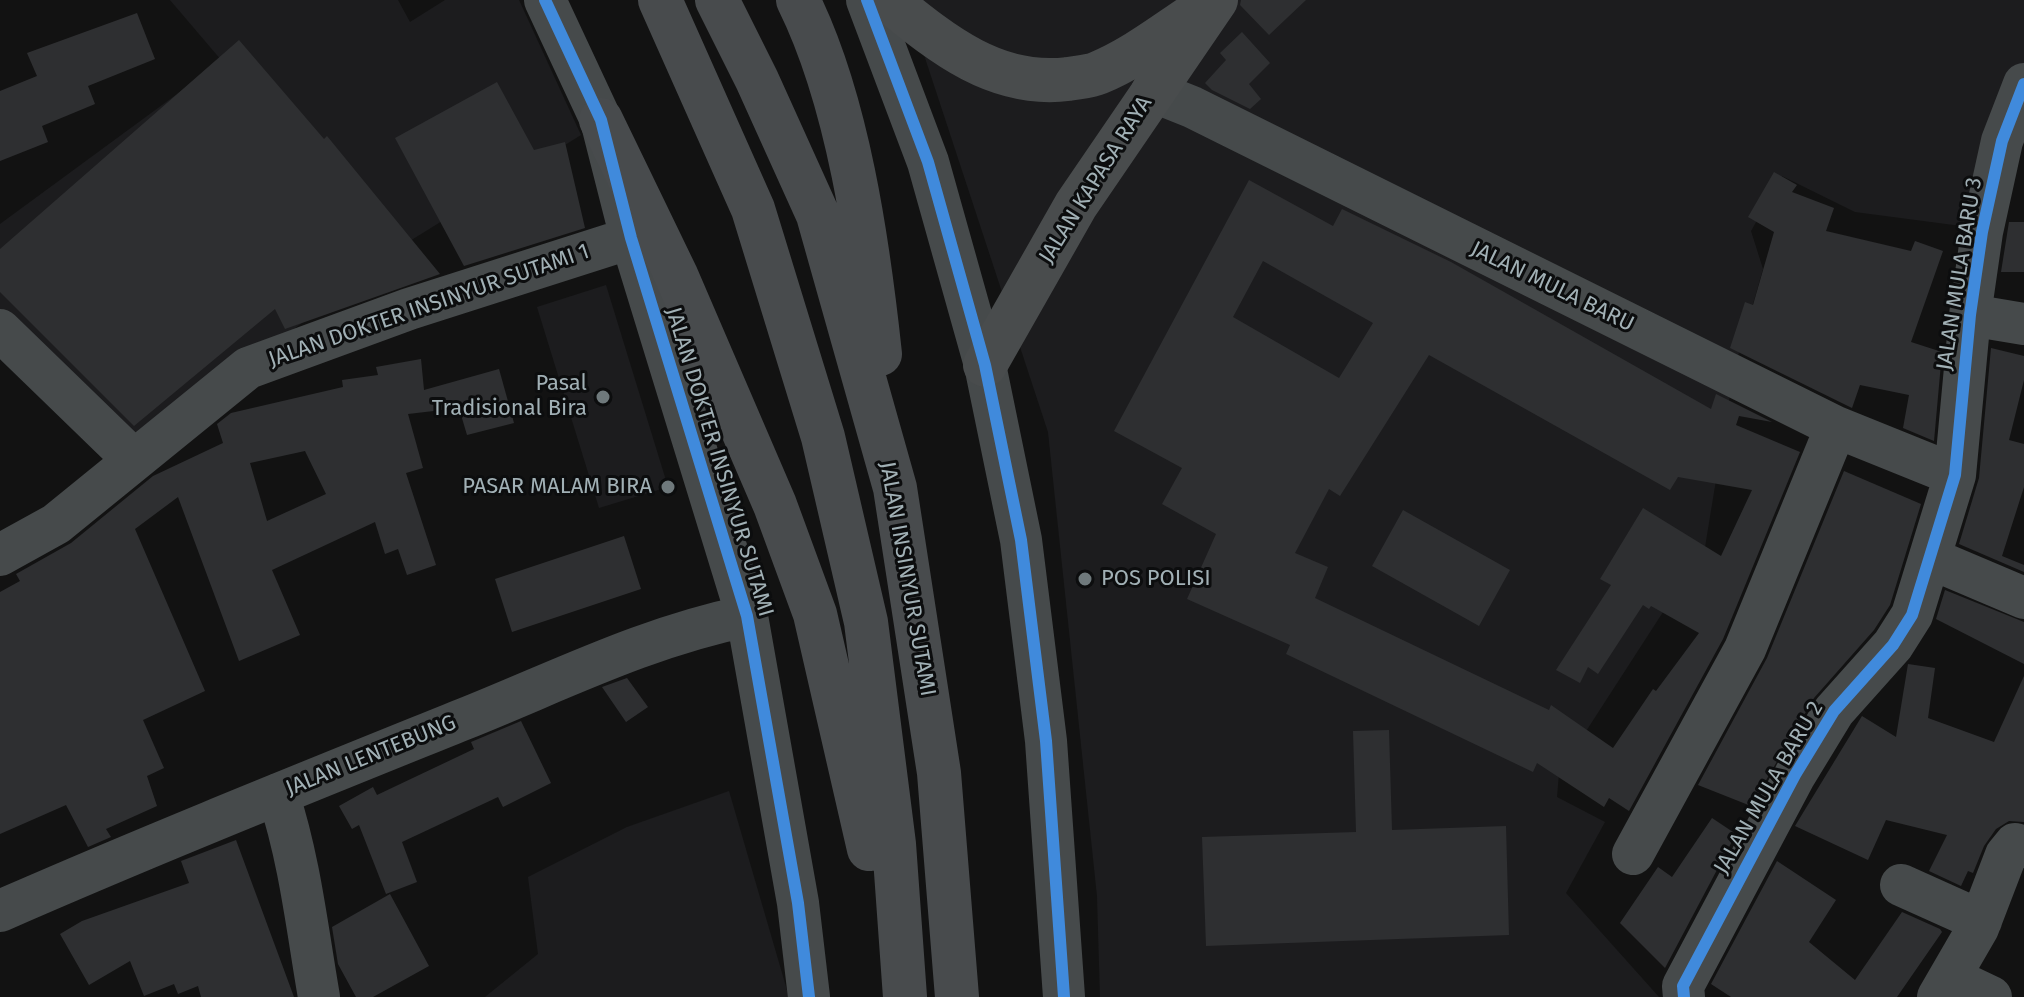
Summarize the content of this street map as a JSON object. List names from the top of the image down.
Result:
{
  "streets": {
    "highway": ["JALAN INSINYUR SUTAMI"],
    "main road": ["JALAN KAPASA RAYA"],
    "street": [
      "JALAN MULA BARU 3",
      "JALAN MULA BARU",
      "JALAN DOKTER INSINYUR SUTAMI 1",
      "JALAN DOKTER INSINYUR SUTAMI",
      "JALAN LENTEBUNG",
      "JALAN MULA BARU 2"
    ]
  },
  "crossings": [
    ["JALAN KAPASA RAYA", "JALAN MULA BARU"],
    ["JALAN MULA BARU 3", "JALAN MULA BARU"],
    ["JALAN MULA BARU 3", "JALAN MULA BARU 2"],
    ["JALAN MULA BARU", "JALAN MULA BARU 2"],
    ["JALAN DOKTER INSINYUR SUTAMI 1", "JALAN DOKTER INSINYUR SUTAMI"],
    ["JALAN DOKTER INSINYUR SUTAMI", "JALAN LENTEBUNG"]
  ],
  "places": ["Pasal Tradisional Bira", "PASAR MALAM BIRA", "POS POLISI"]
}
